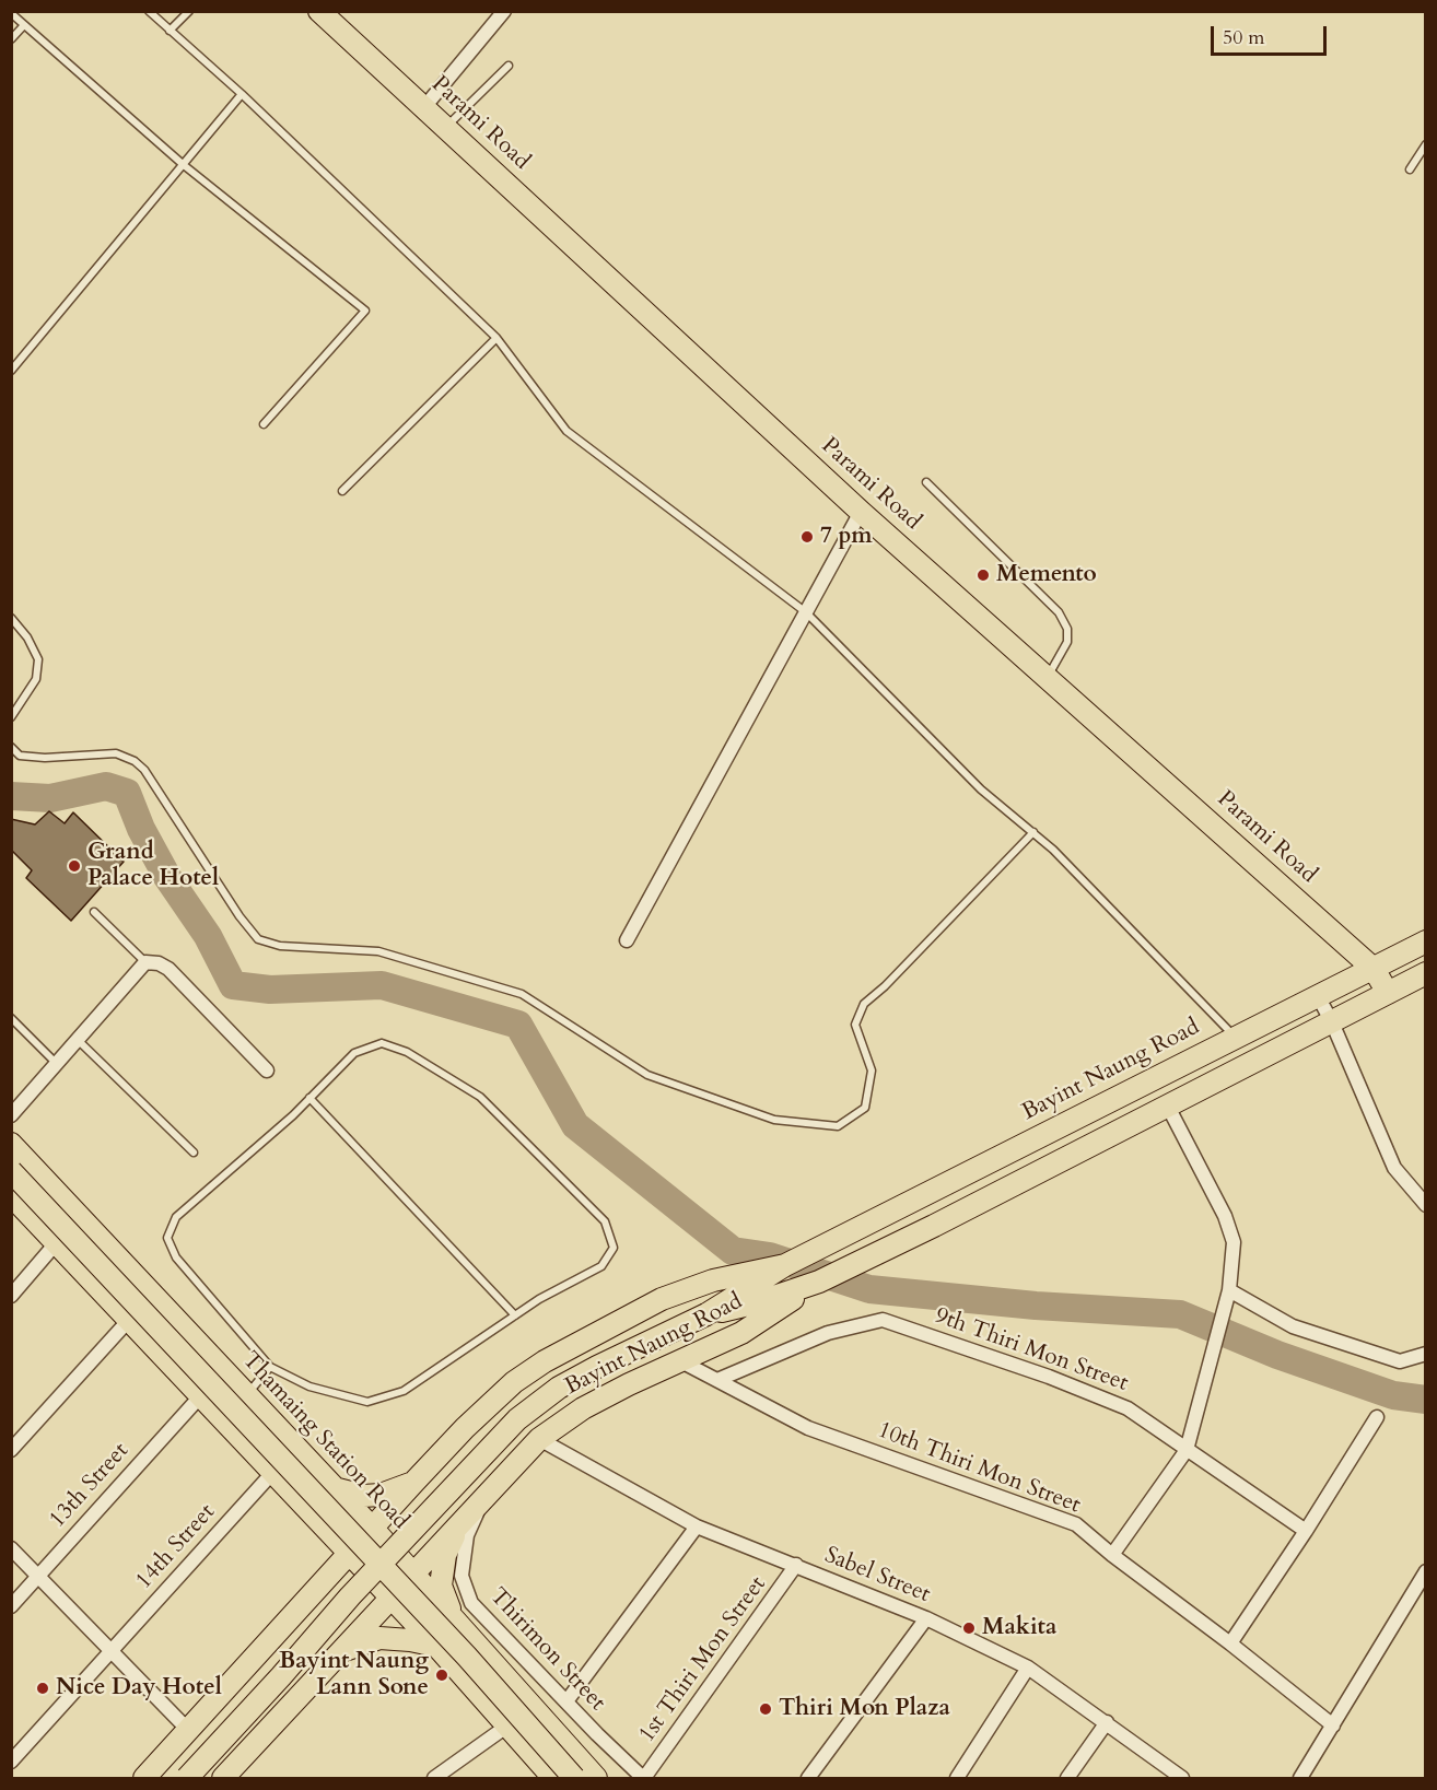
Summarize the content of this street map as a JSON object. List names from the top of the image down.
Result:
{
  "streets": {
    "main road": ["Parami Road", "Bayint Naung Road", "Thamaing Station Road"],
    "street": [
      "9th Thiri Mon Street",
      "10th Thiri Mon Street",
      "13th Street",
      "14th Street",
      "Sabel Street",
      "Thirimon Street",
      "1st Thiri Mon Street"
    ]
  },
  "crossings": [
    ["Parami Road", "Bayint Naung Road"],
    ["Bayint Naung Road", "Thamaing Station Road"],
    ["Bayint Naung Road", "10th Thiri Mon Street"],
    ["Bayint Naung Road", "Sabel Street"],
    ["Bayint Naung Road", "Thirimon Street"],
    ["9th Thiri Mon Street", "10th Thiri Mon Street"],
    ["Sabel Street", "1st Thiri Mon Street"],
    ["Thirimon Street", "1st Thiri Mon Street"]
  ],
  "places": [
    "7 pm",
    "Memento",
    "Grand Palace Hotel",
    "Makita",
    "Bayint Naung Lann Sone",
    "Nice Day Hotel",
    "Thiri Mon Plaza"
  ],
  "scale_bar": "50 m"
}
